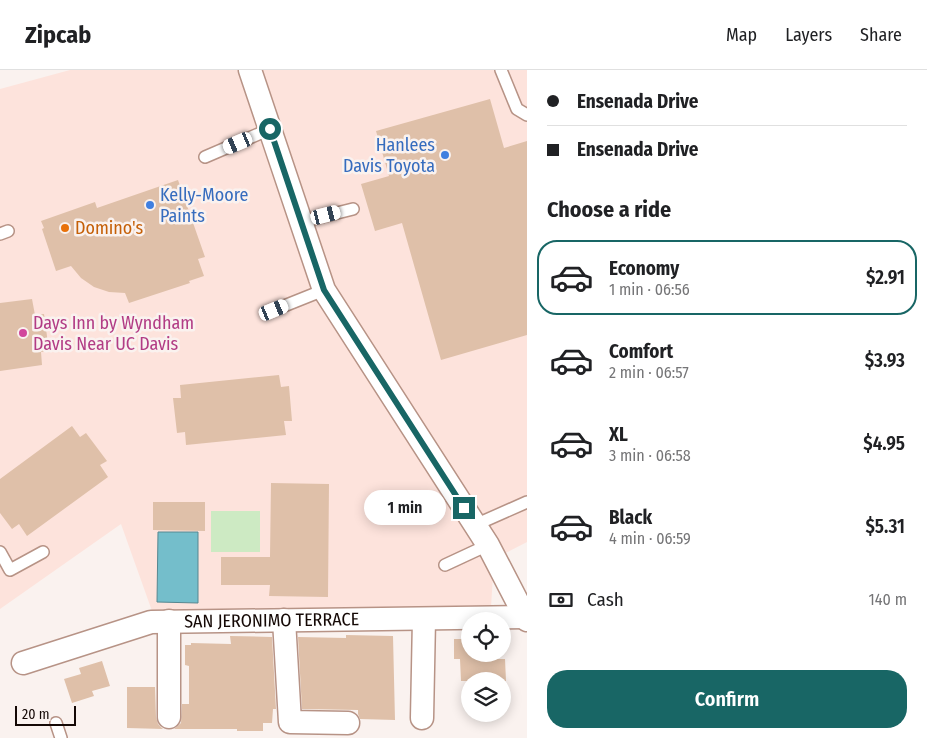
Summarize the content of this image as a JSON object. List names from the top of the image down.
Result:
{
  "streets": {
    "street": ["SAN JERONIMO TERRACE"]
  },
  "places": [
    "Hanlees Davis Toyota",
    "Kelly-Moore Paints",
    "Domino's",
    "Days Inn by Wyndham Davis Near UC Davis"
  ],
  "scale_bar": "20 m",
  "page": {
    "header": "Zipcab",
    "nav": ["Map", "Layers", "Share"],
    "banner": ["Ensenada Drive", "Ensenada Drive"],
    "heading": "Choose a ride",
    "list": [
      {
        "name": "Economy",
        "note": "1 min · 06:56",
        "value": "$2.91"
      },
      {
        "name": "Comfort",
        "note": "2 min · 06:57",
        "value": "$3.93"
      },
      {
        "name": "XL",
        "note": "3 min · 06:58",
        "value": "$4.95"
      },
      {
        "name": "Black",
        "note": "4 min · 06:59",
        "value": "$5.31"
      }
    ],
    "bubble": "1 min",
    "pay": ["Cash", "140 m"],
    "buttons": "Confirm",
    "scale": "20 m"
  }
}
